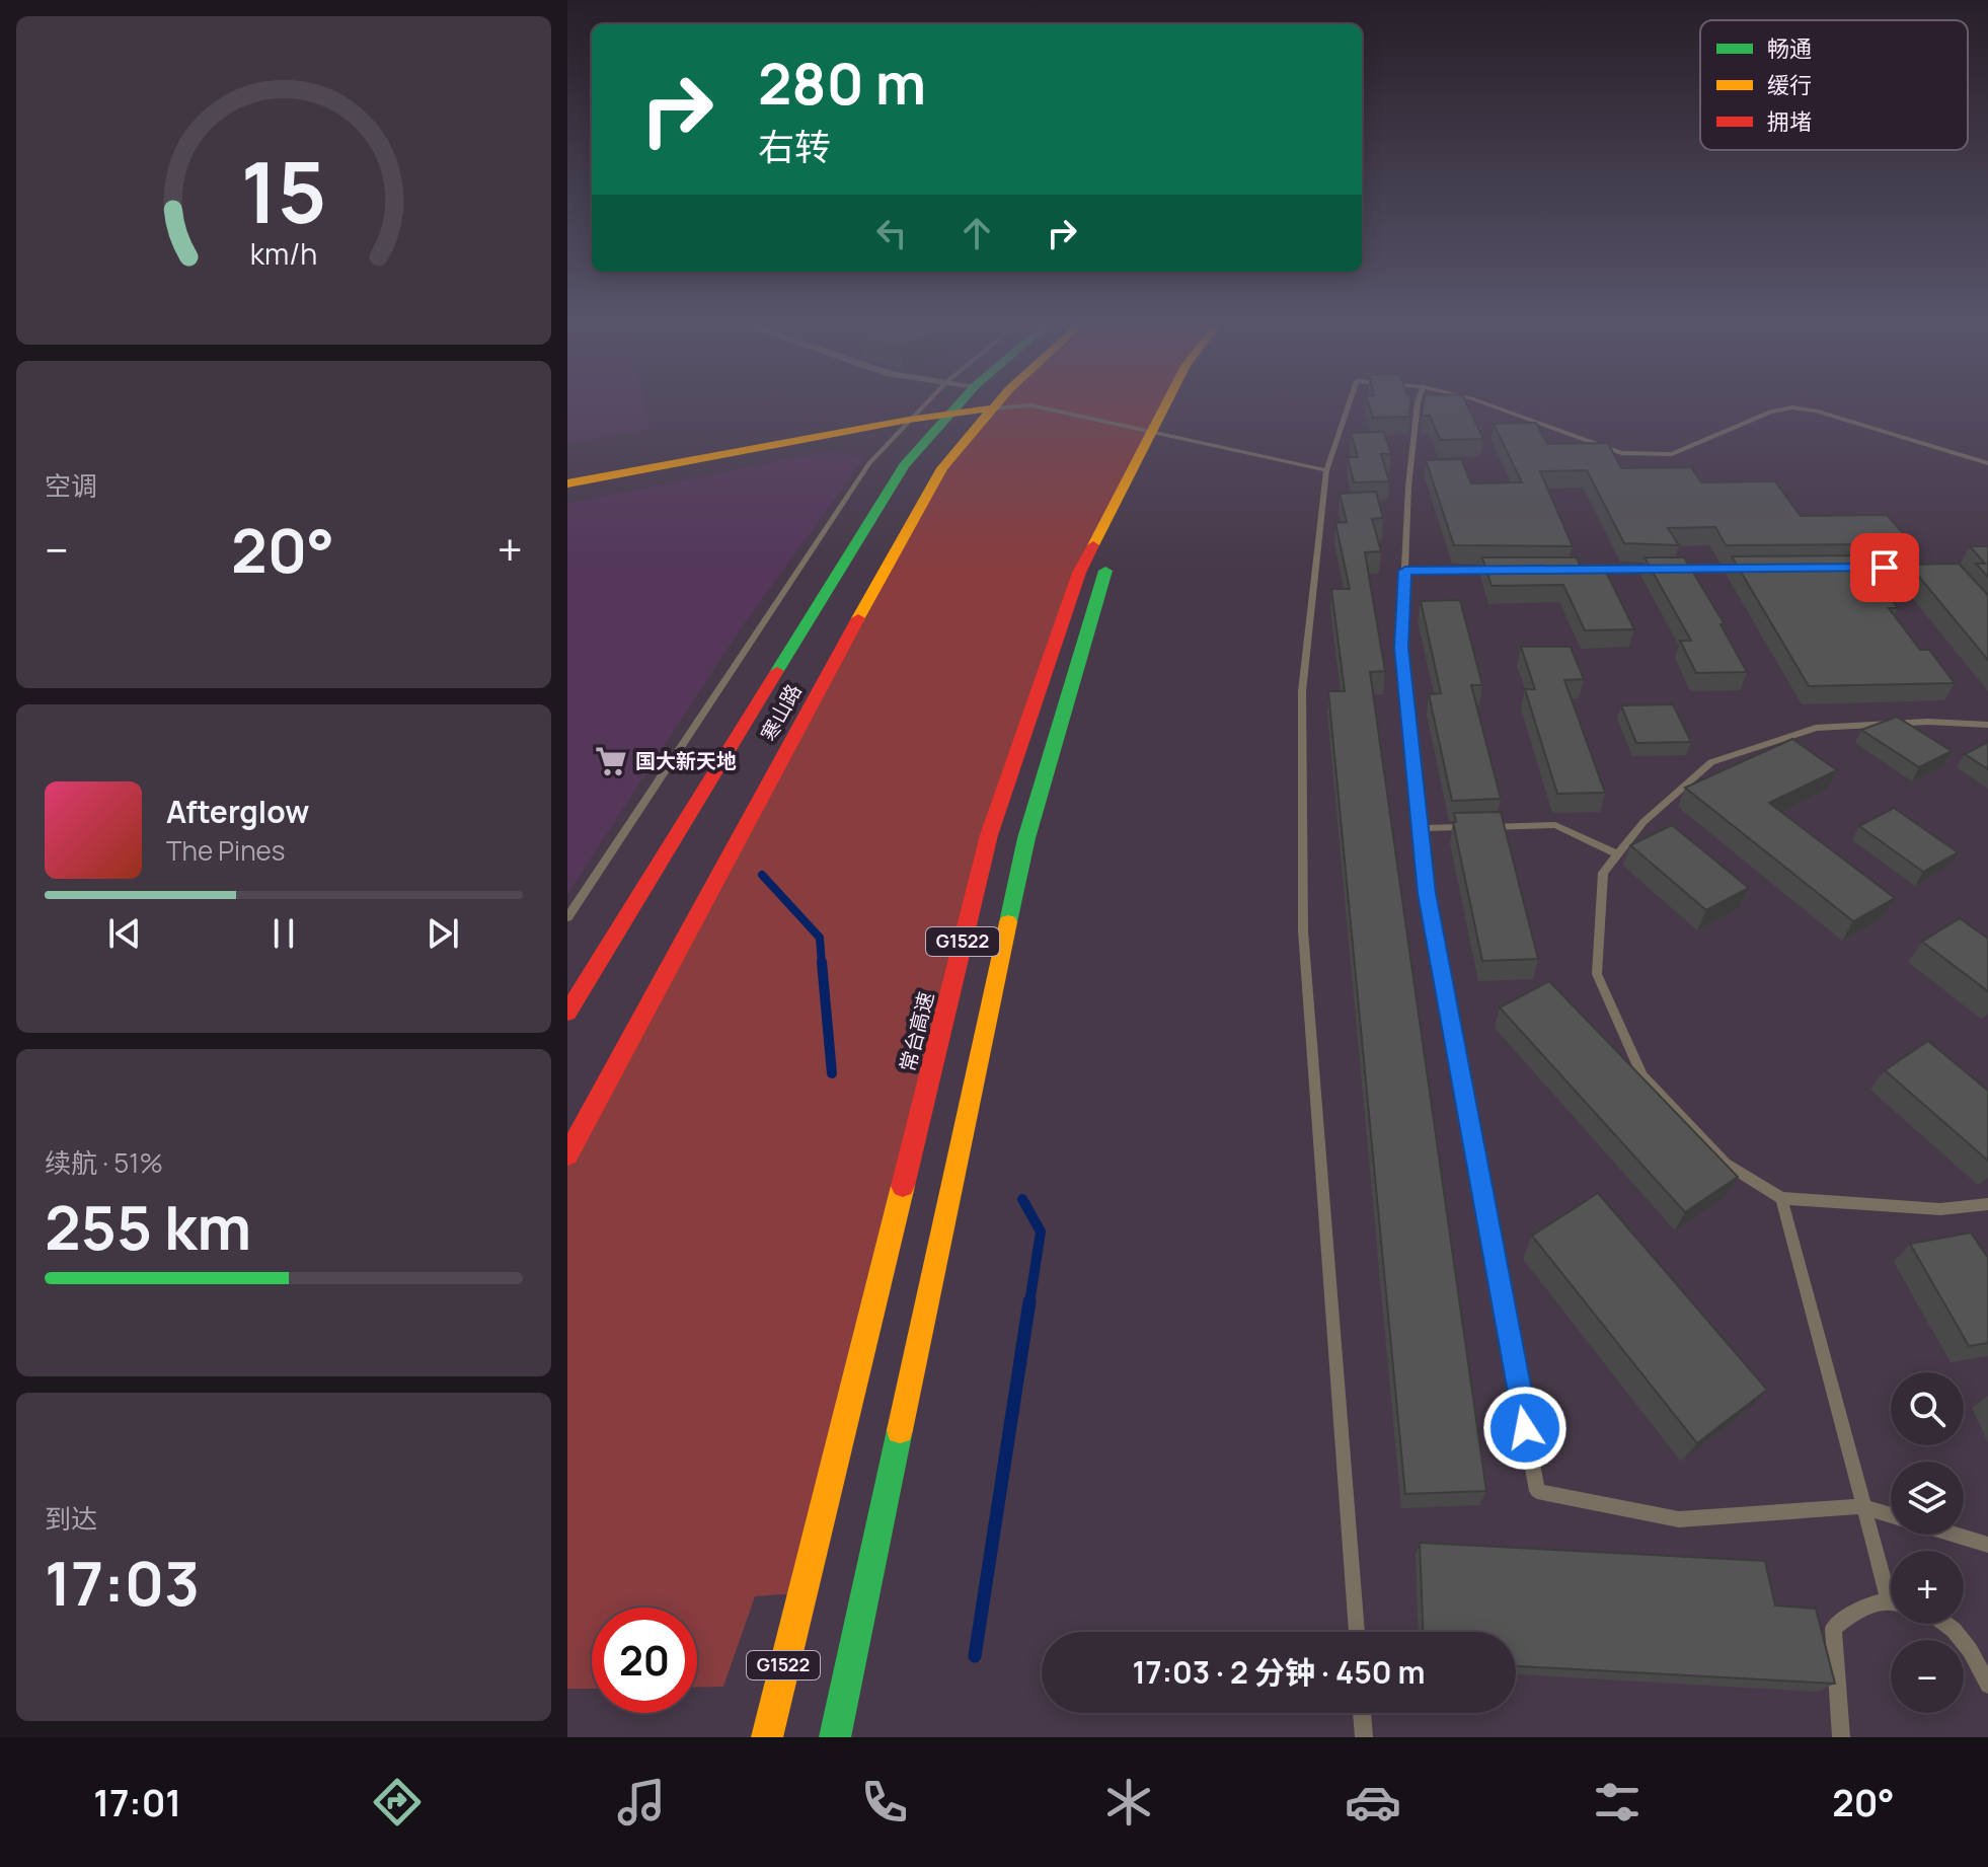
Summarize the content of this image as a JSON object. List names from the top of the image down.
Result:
{
  "streets": {
    "main road": ["寒山路", "G1522", "常台高速"]
  },
  "places": {
    "supermarket": ["国大新天地"]
  },
  "legend": ["畅通", "缓行", "拥堵"],
  "page": {
    "turn": ["280 m", "右转"],
    "tile": [
      "空调",
      ["续航 · 51%", "255 km"],
      ["到达", "17:03"]
    ],
    "heat": ["−", "20°", "+"],
    "song": ["Afterglow", "The Pines"],
    "map_buttons": ["+", "−"],
    "limit": "20",
    "trip": "17:03 · 2 分钟 · 450 m",
    "tabs": ["17:01", "20°"],
    "gauge": ["15", "km/h"]
  }
}
